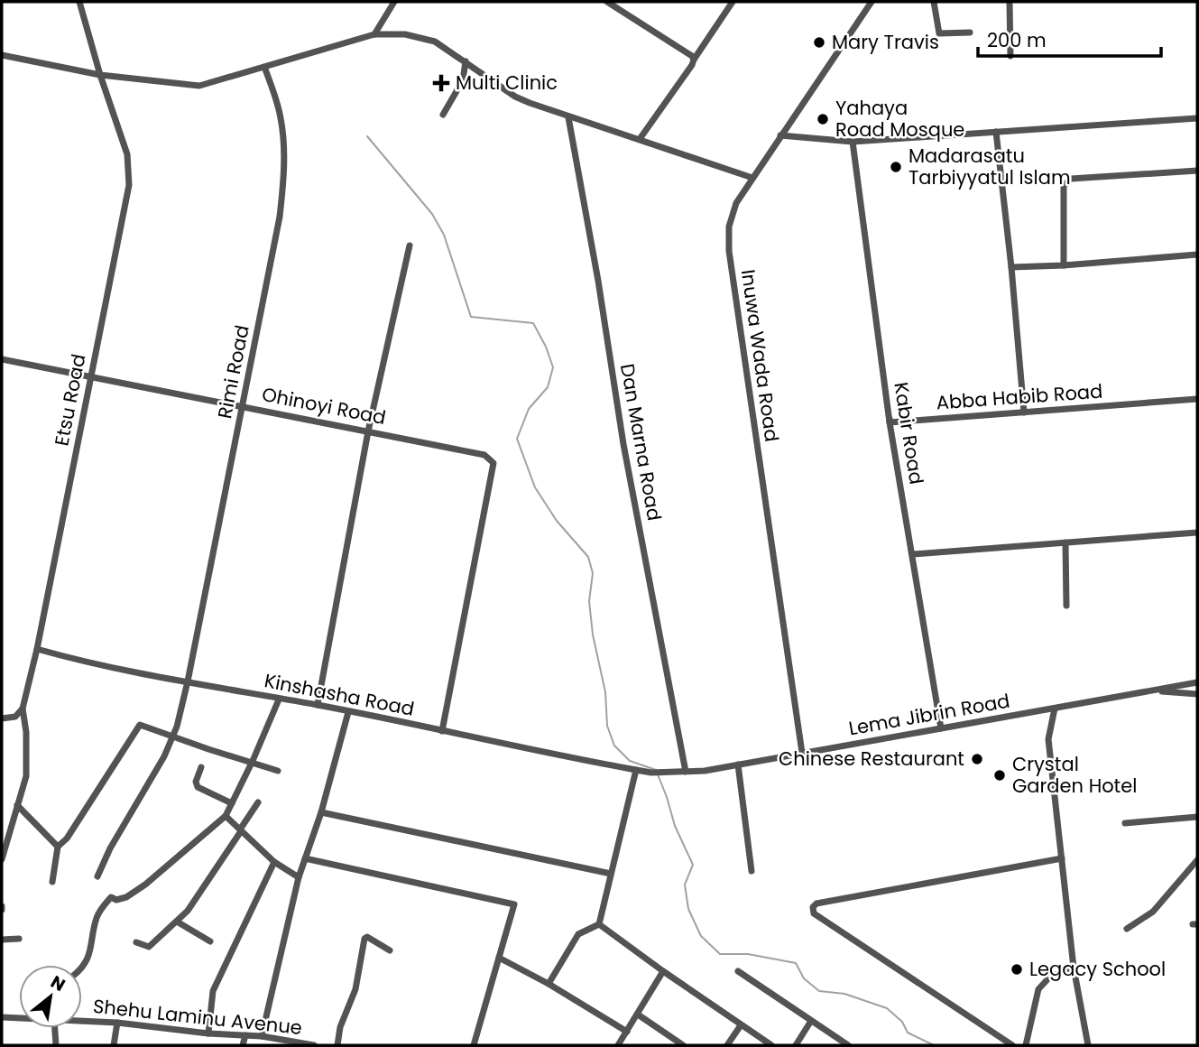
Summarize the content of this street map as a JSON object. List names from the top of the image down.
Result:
{
  "streets": {
    "street": [
      "Inuwa Wada Road",
      "Rimi Road",
      "Abba Habib Road",
      "Etsu Road",
      "Ohinoyi Road",
      "Kabir Road",
      "Dan Marna Road",
      "Kinshasha Road",
      "Lema Jibrin Road",
      "Shehu Laminu Avenue"
    ]
  },
  "crossings": [
    ["Inuwa Wada Road", "Lema Jibrin Road"],
    ["Rimi Road", "Ohinoyi Road"],
    ["Rimi Road", "Kinshasha Road"],
    ["Abba Habib Road", "Kabir Road"],
    ["Etsu Road", "Ohinoyi Road"],
    ["Etsu Road", "Kinshasha Road"],
    ["Ohinoyi Road", "Kinshasha Road"],
    ["Kabir Road", "Lema Jibrin Road"],
    ["Dan Marna Road", "Lema Jibrin Road"],
    ["Kinshasha Road", "Lema Jibrin Road"]
  ],
  "places": {
    "other": [
      "Mary Travis",
      "Yahaya Road Mosque",
      "Madarasatu Tarbiyyatul Islam",
      "Chinese Restaurant",
      "Crystal Garden Hotel",
      "Legacy School"
    ],
    "health": ["Multi Clinic"]
  },
  "scale_bar": "200 m",
  "north": "top right"
}
